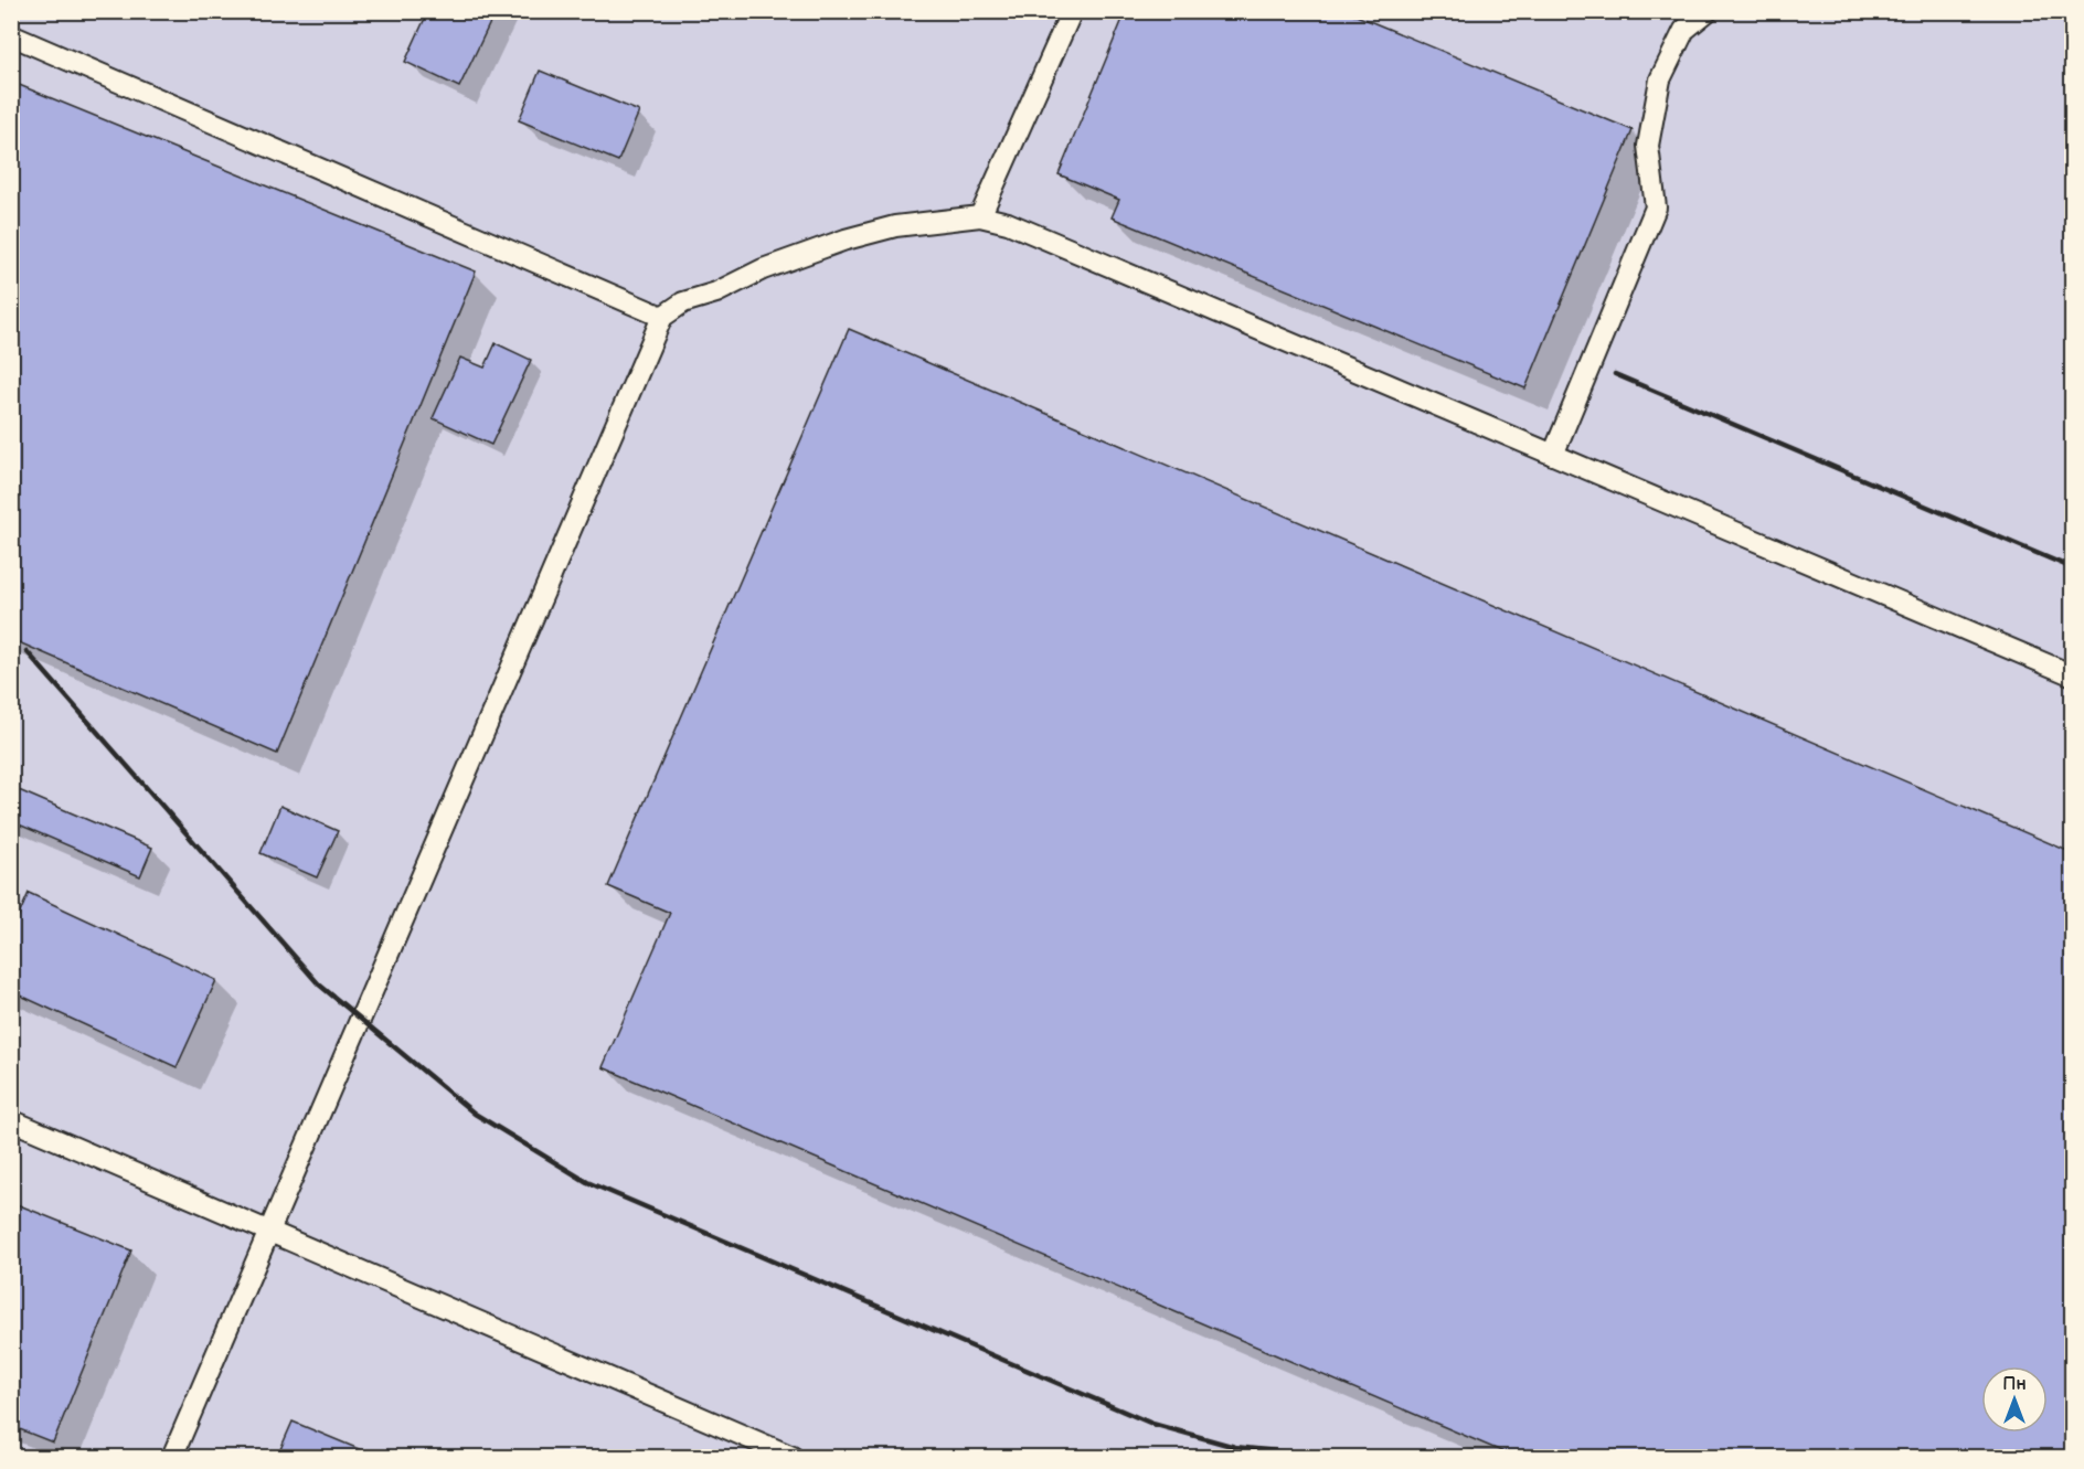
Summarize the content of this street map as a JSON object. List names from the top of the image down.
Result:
{
  "north": "top"
}
